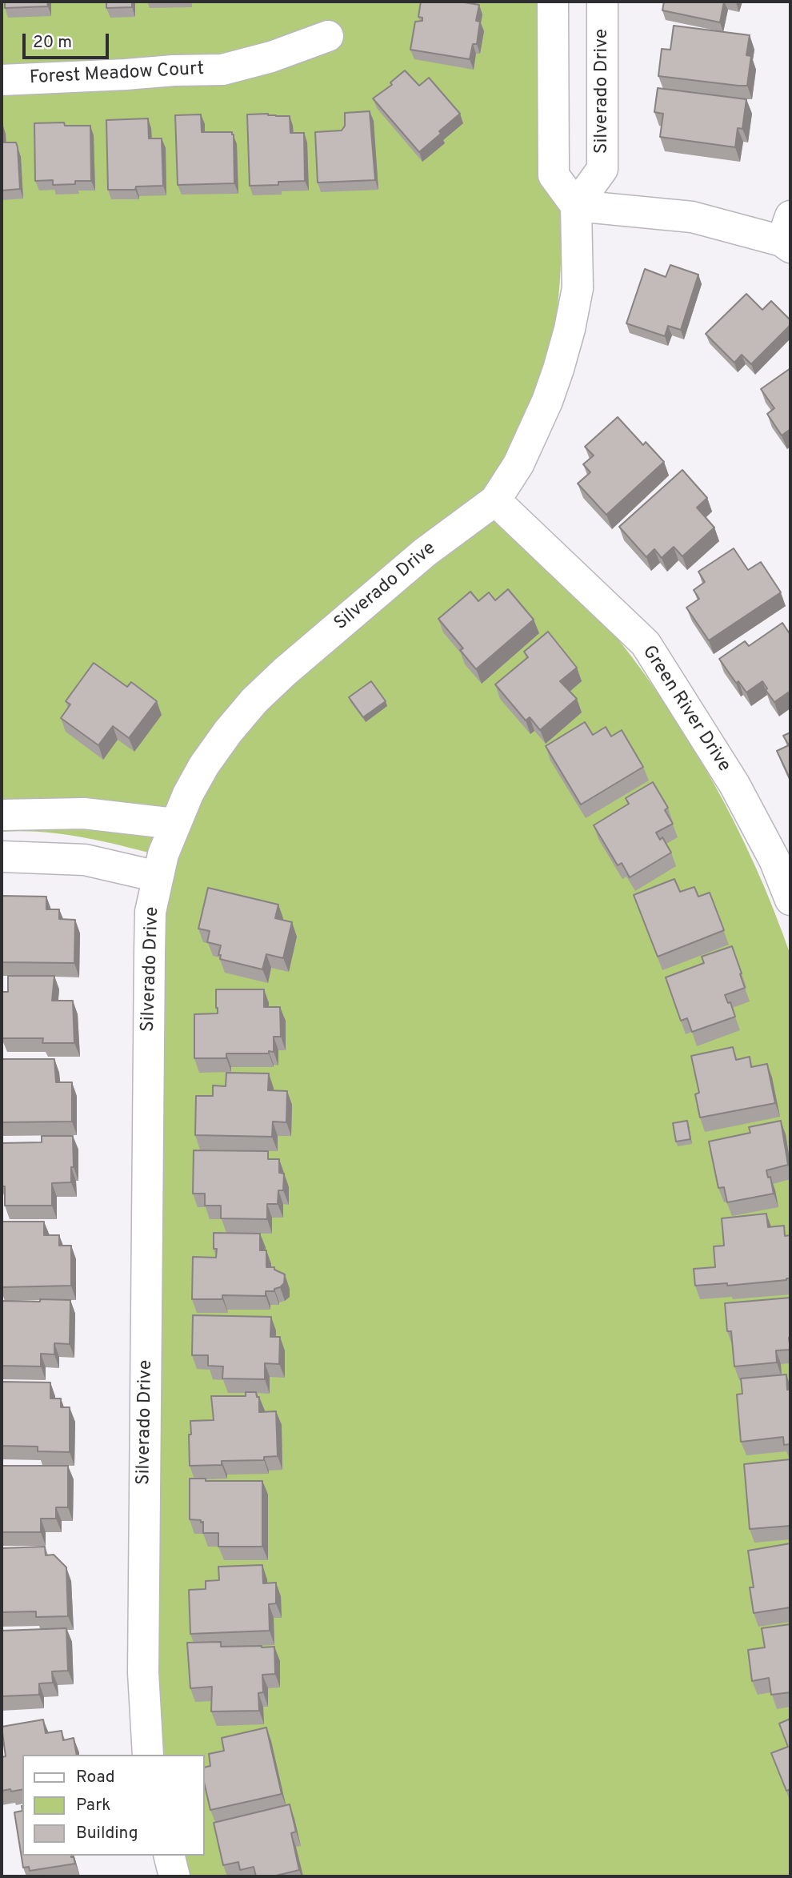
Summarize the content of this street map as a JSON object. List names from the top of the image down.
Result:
{
  "streets": {
    "street": ["Forest Meadow Court", "Silverado Drive", "Green River Drive"]
  },
  "crossings": [
    ["Silverado Drive", "Green River Drive"]
  ],
  "legend": ["Road", "Park", "Building"],
  "scale_bar": "20 m"
}
